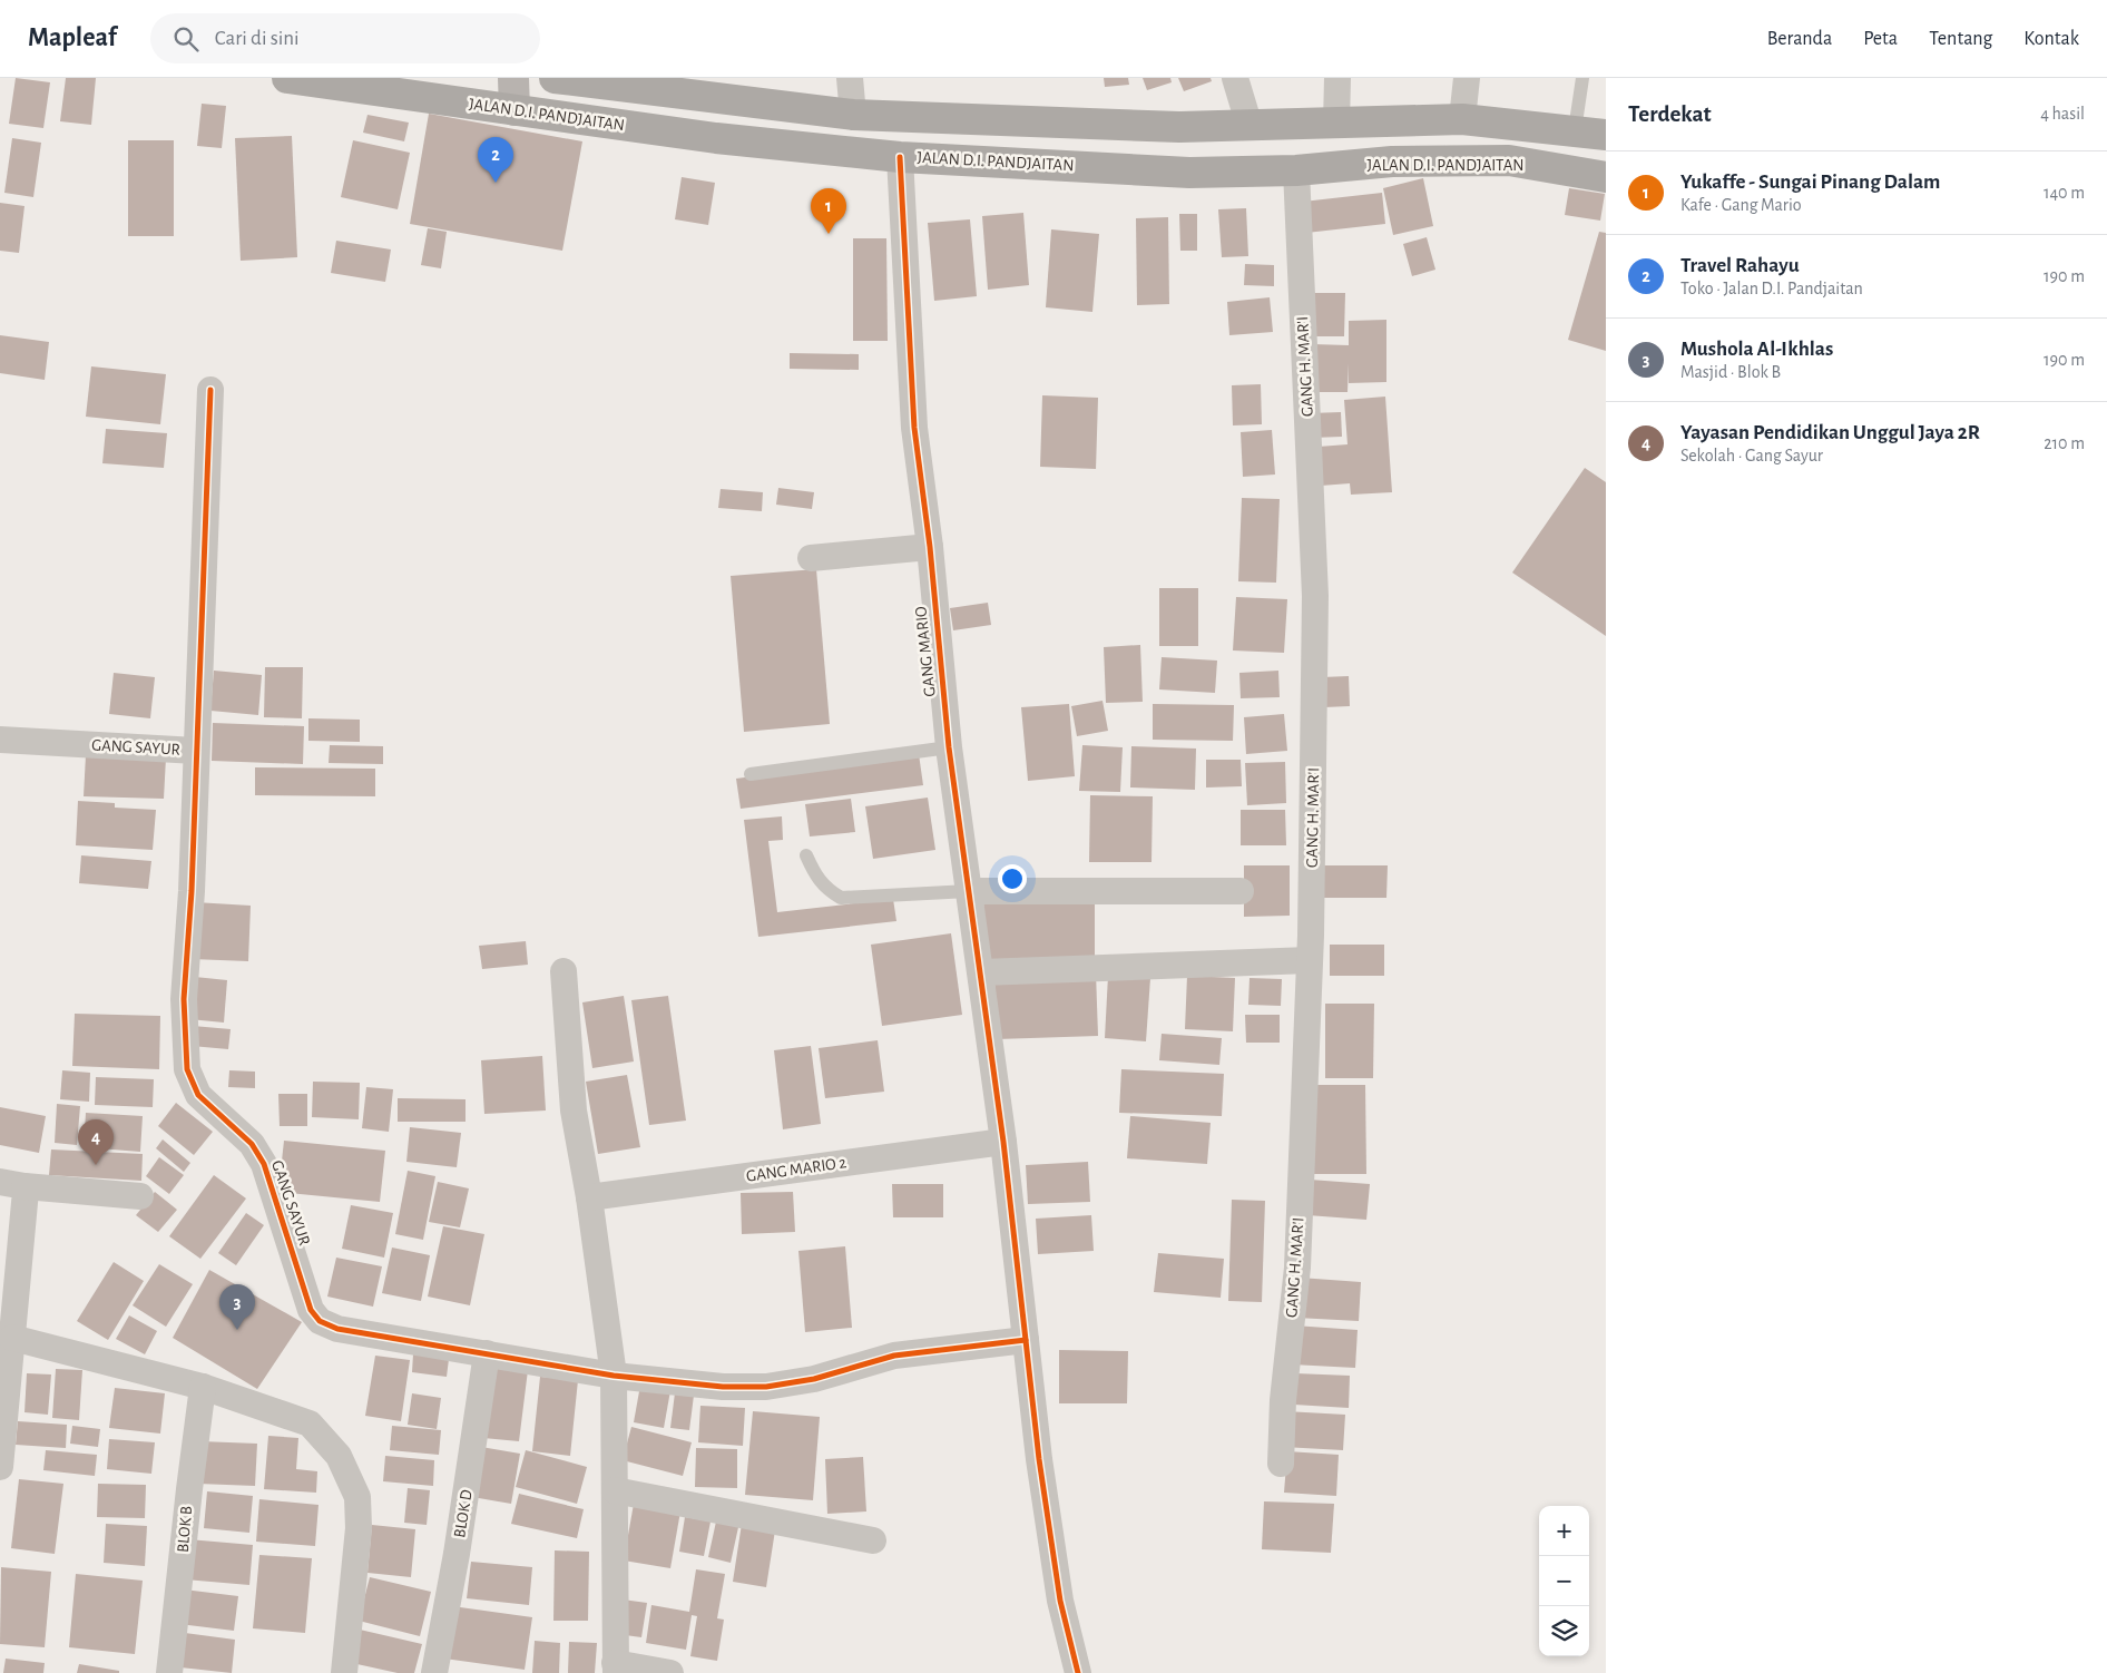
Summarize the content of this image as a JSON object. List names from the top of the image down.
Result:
{
  "streets": {
    "highway": ["JALAN D.I. PANDJAITAN"],
    "street": [
      "GANG H. MAR'I",
      "GANG MARIO",
      "GANG SAYUR",
      "GANG MARIO 2",
      "BLOK D",
      "BLOK B"
    ]
  },
  "crossings": [
    ["JALAN D.I. PANDJAITAN", "GANG H. MAR'I"],
    ["JALAN D.I. PANDJAITAN", "GANG MARIO"],
    ["GANG MARIO", "GANG SAYUR"],
    ["GANG MARIO", "GANG MARIO 2"],
    ["GANG SAYUR", "BLOK D"]
  ],
  "page": {
    "header": "Mapleaf",
    "search": "Cari di sini",
    "nav": [
      "Beranda",
      "Peta",
      "Tentang",
      "Kontak"
    ],
    "heading": ["Terdekat", "4 hasil"],
    "pins": [
      "2",
      "1",
      "4",
      "3"
    ],
    "list": [
      {
        "mark": "1",
        "name": "Yukaffe - Sungai Pinang Dalam",
        "note": "Kafe · Gang Mario",
        "value": "140 m"
      },
      {
        "mark": "2",
        "name": "Travel Rahayu",
        "note": "Toko · Jalan D.I. Pandjaitan",
        "value": "190 m"
      },
      {
        "mark": "3",
        "name": "Mushola Al-Ikhlas",
        "note": "Masjid · Blok B",
        "value": "190 m"
      },
      {
        "mark": "4",
        "name": "Yayasan Pendidikan Unggul Jaya 2R",
        "note": "Sekolah · Gang Sayur",
        "value": "210 m"
      }
    ],
    "map_buttons": ["+", "−"]
  }
}
